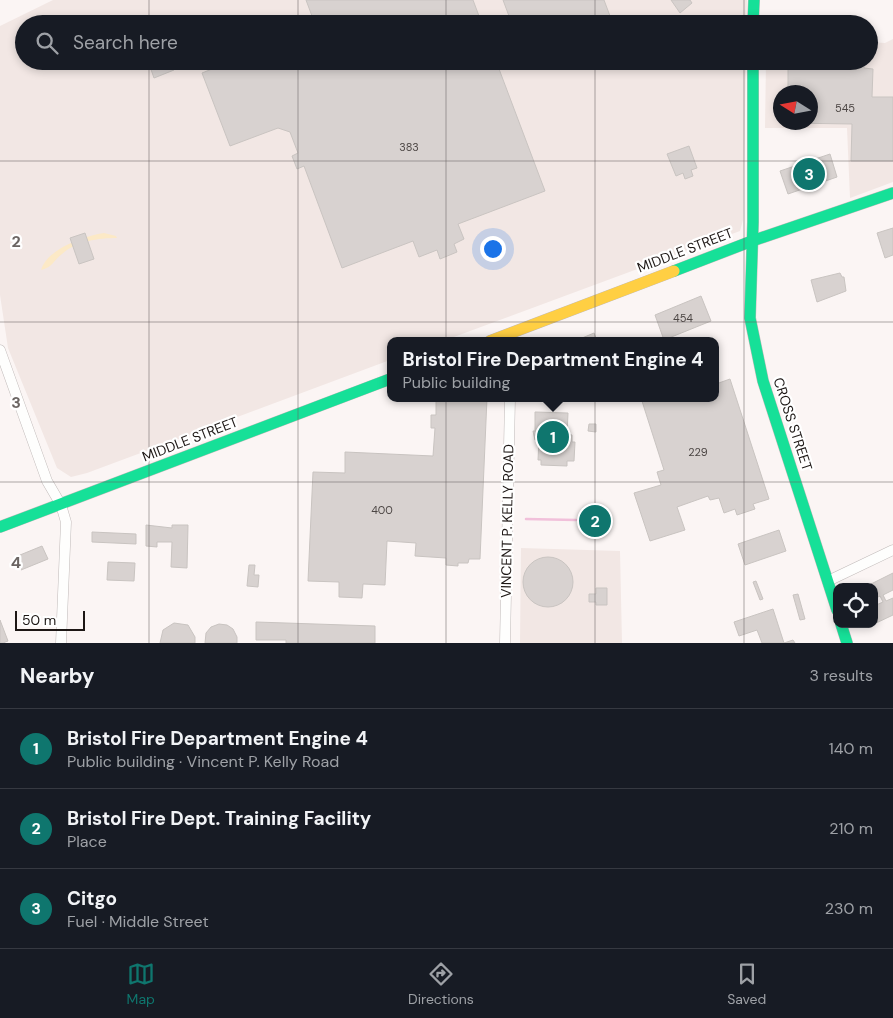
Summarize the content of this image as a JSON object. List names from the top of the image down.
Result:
{
  "streets": {
    "main road": ["MIDDLE STREET", "CROSS STREET"],
    "street": ["VINCENT P. KELLY ROAD"]
  },
  "crossings": [
    ["MIDDLE STREET", "CROSS STREET"]
  ],
  "house_numbers": [
    "545",
    "383",
    "454",
    "229",
    "400"
  ],
  "scale_bar": "50 m",
  "north": "left",
  "page": {
    "search": "Search here",
    "pins": ["3", "1", "2"],
    "popup": ["Bristol Fire Department Engine 4", "Public building"],
    "scale": "50 m",
    "heading": ["Nearby", "3 results"],
    "list": [
      {
        "mark": "1",
        "name": "Bristol Fire Department Engine 4",
        "note": "Public building · Vincent P. Kelly Road",
        "value": "140 m"
      },
      {
        "mark": "2",
        "name": "Bristol Fire Dept. Training Facility",
        "note": "Place",
        "value": "210 m"
      },
      {
        "mark": "3",
        "name": "Citgo",
        "note": "Fuel · Middle Street",
        "value": "230 m"
      }
    ],
    "nav": ["Map", "Directions", "Saved"]
  },
  "grid": {
    "rows": ["2", "3", "4"]
  }
}
